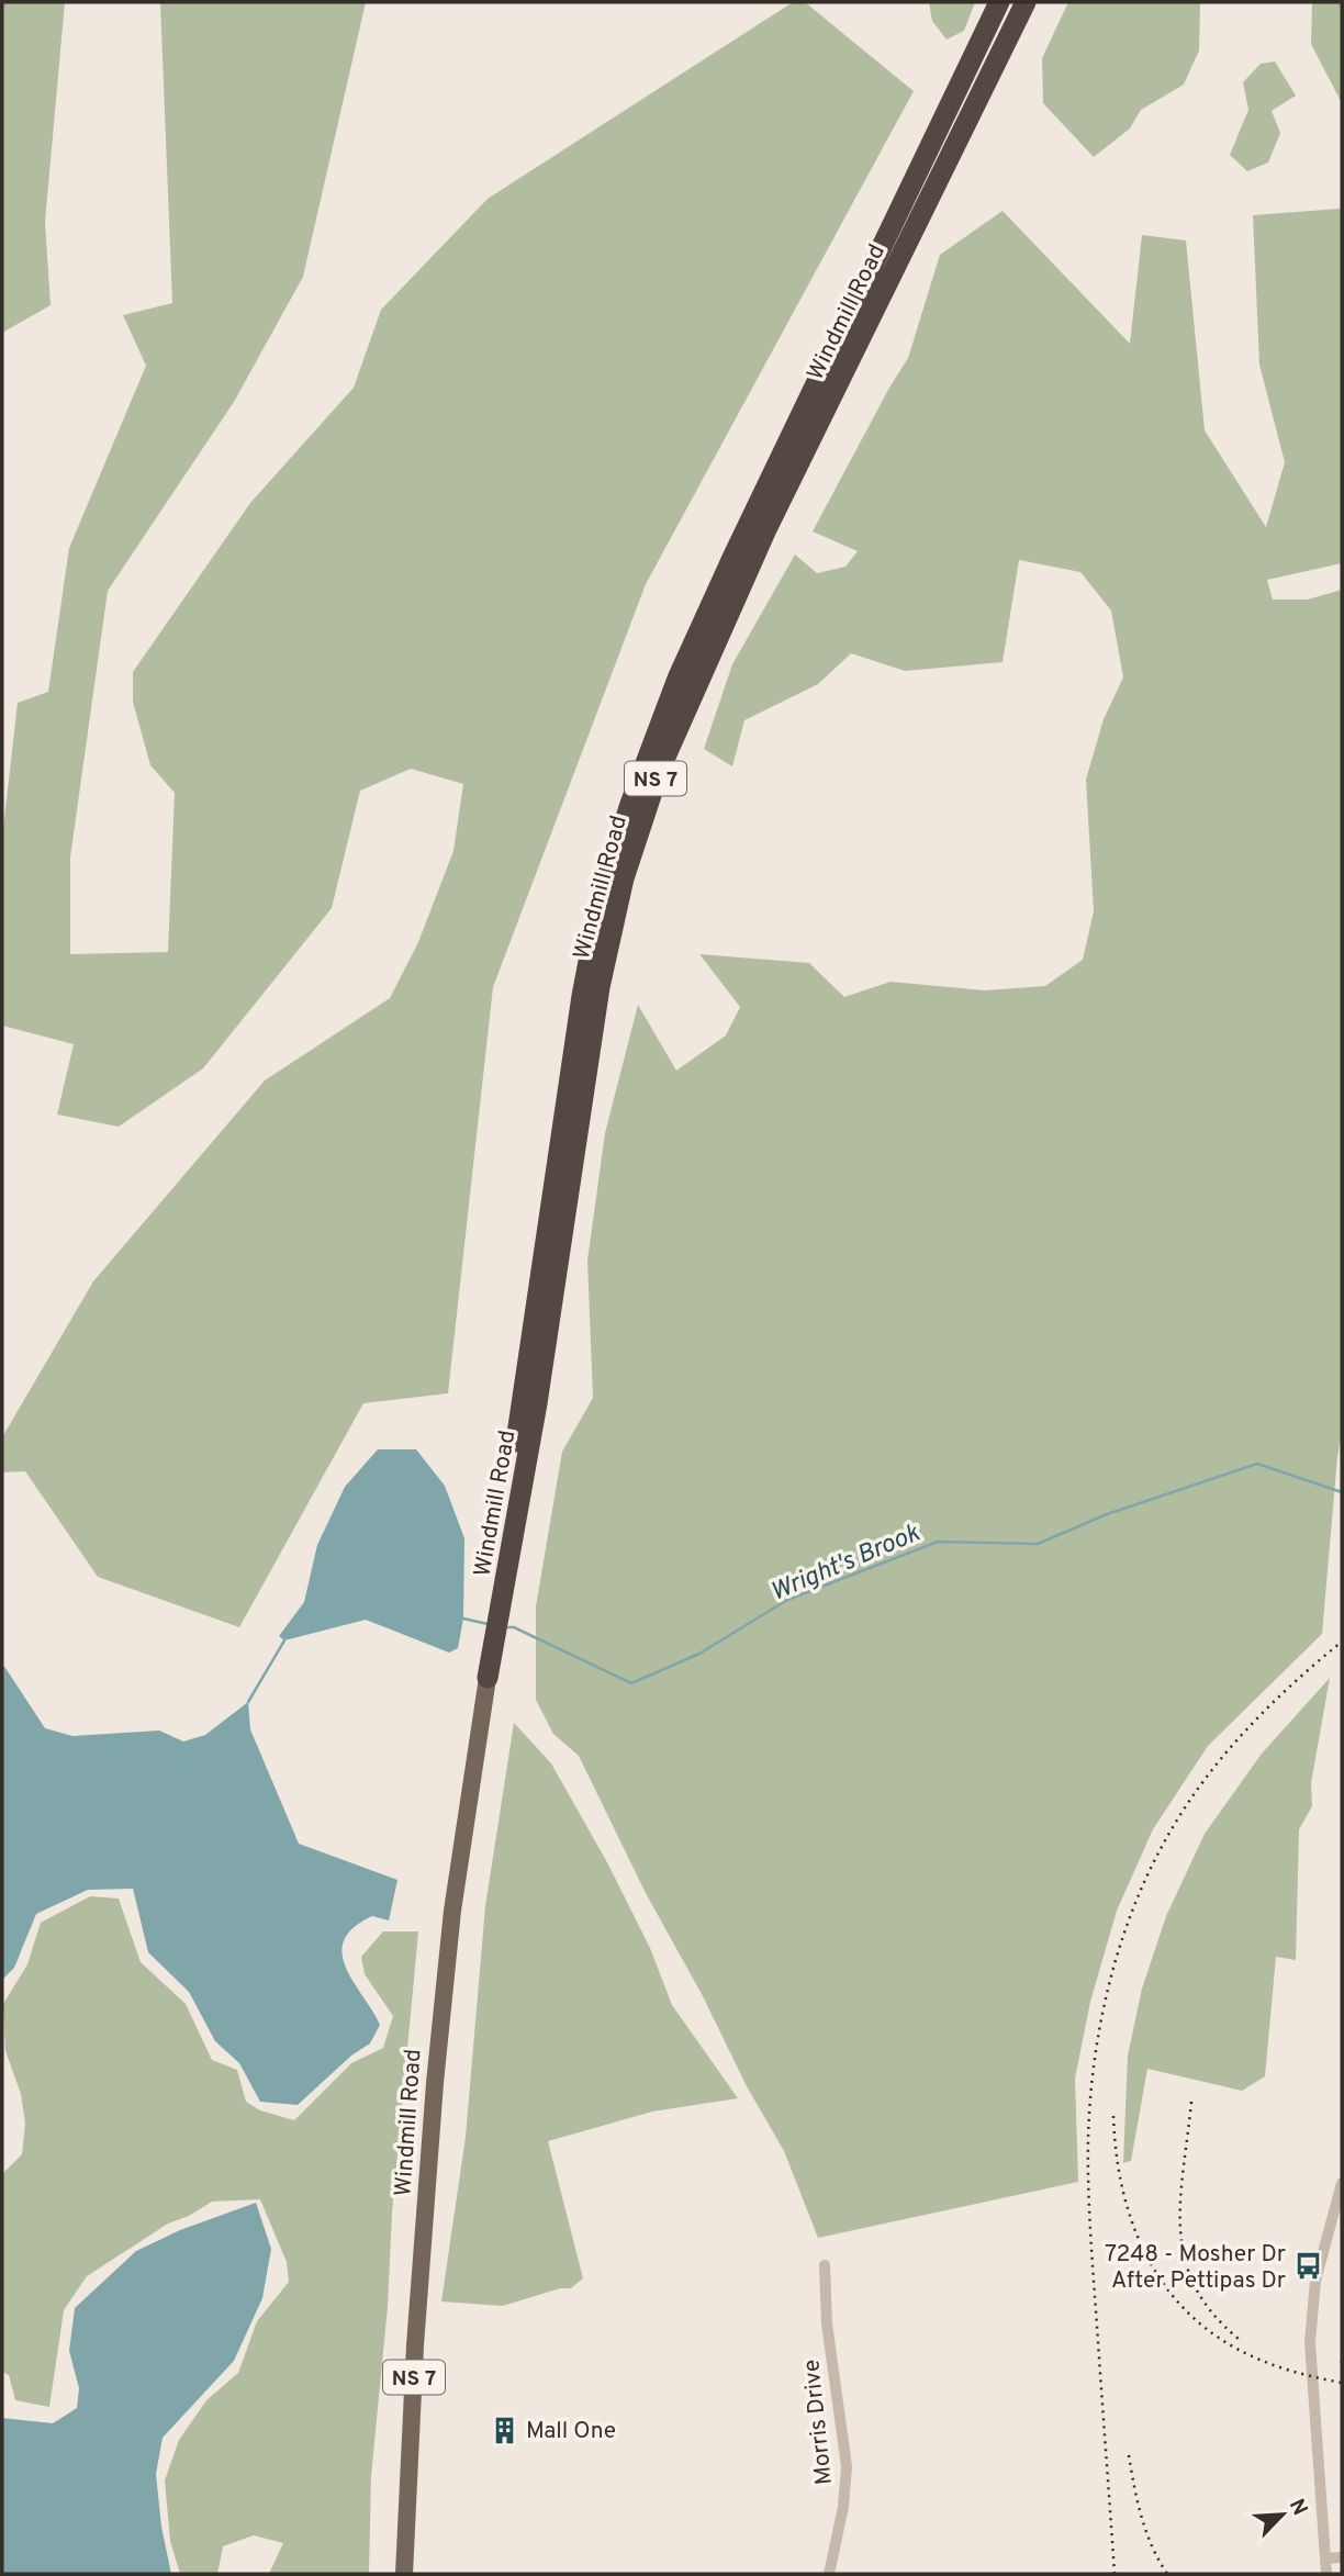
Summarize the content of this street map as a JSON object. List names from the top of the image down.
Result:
{
  "streets": {
    "highway": ["Windmill Road", "NS 7"],
    "street": ["Morris Drive"]
  },
  "water": ["Wright's Brook"],
  "places": {
    "bus stop": ["7248 - Mosher Dr After Pettipas Dr"],
    "building": ["Mall One"]
  },
  "north": "top right"
}
